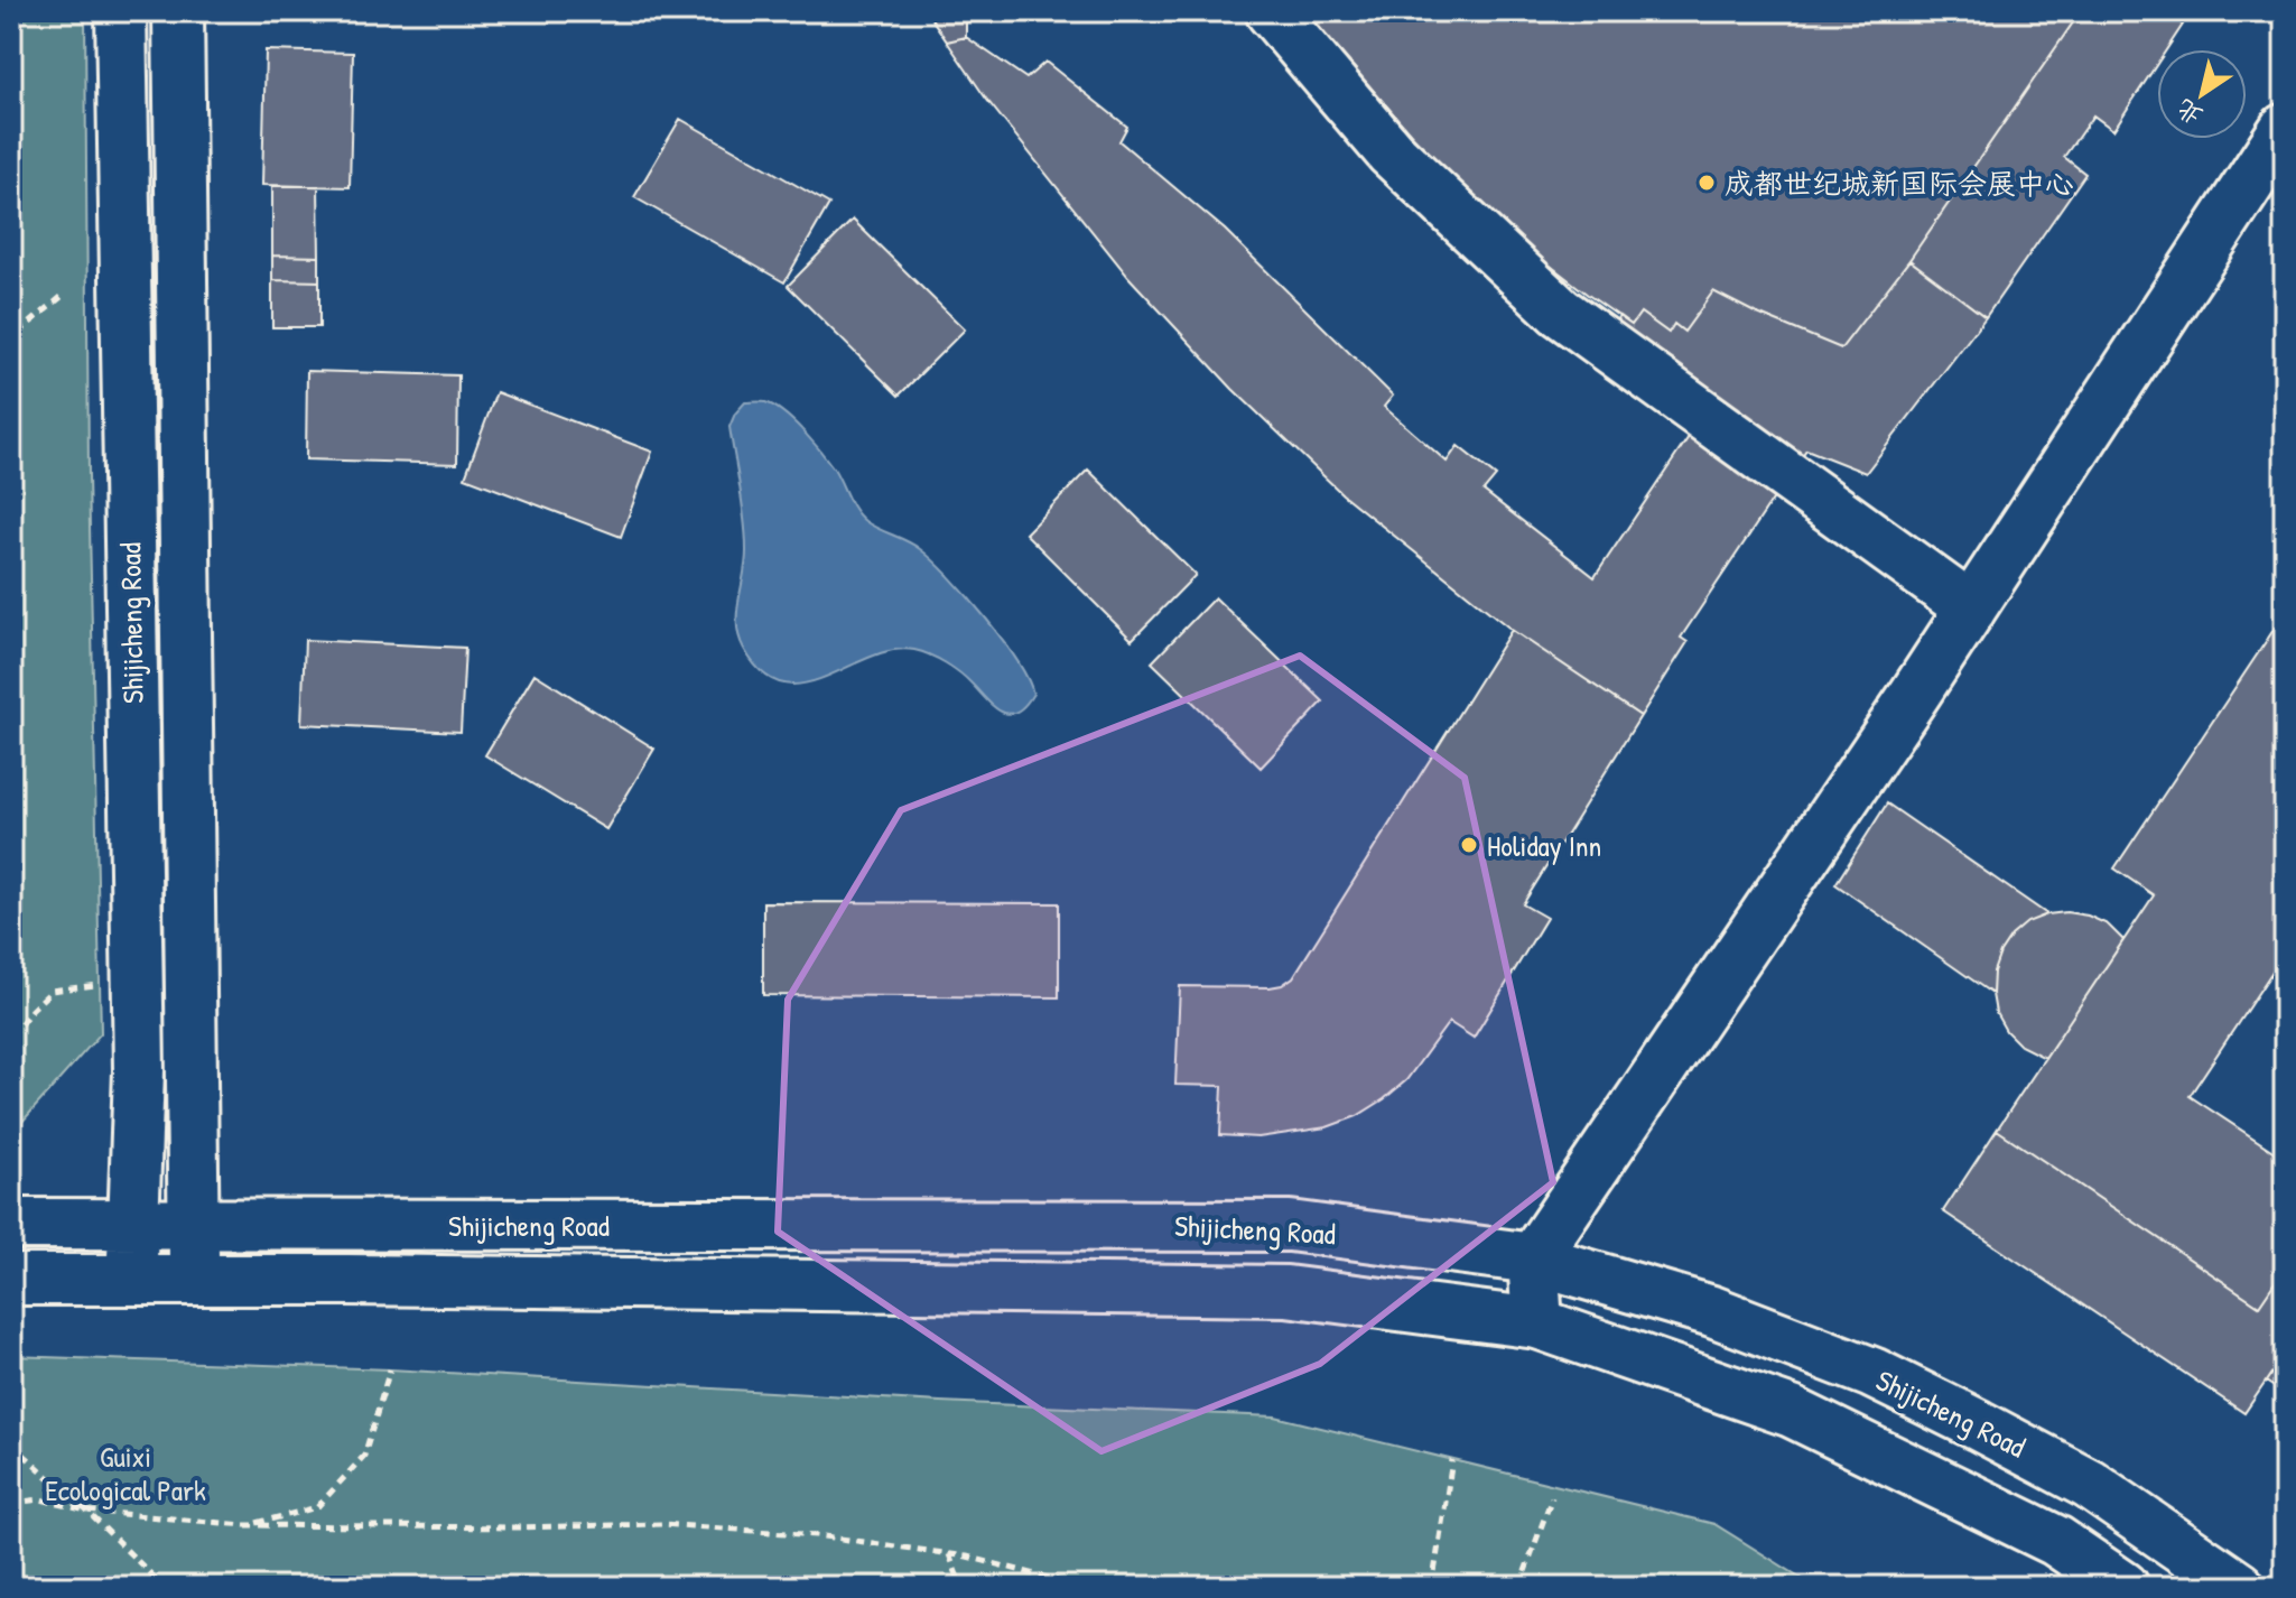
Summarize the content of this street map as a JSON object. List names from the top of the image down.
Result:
{
  "streets": {
    "main road": ["Shijicheng Road"]
  },
  "parks": ["Guixi Ecological Park"],
  "places": ["成都世纪城新国际会展中心", "Holiday Inn"],
  "north": "bottom left"
}
